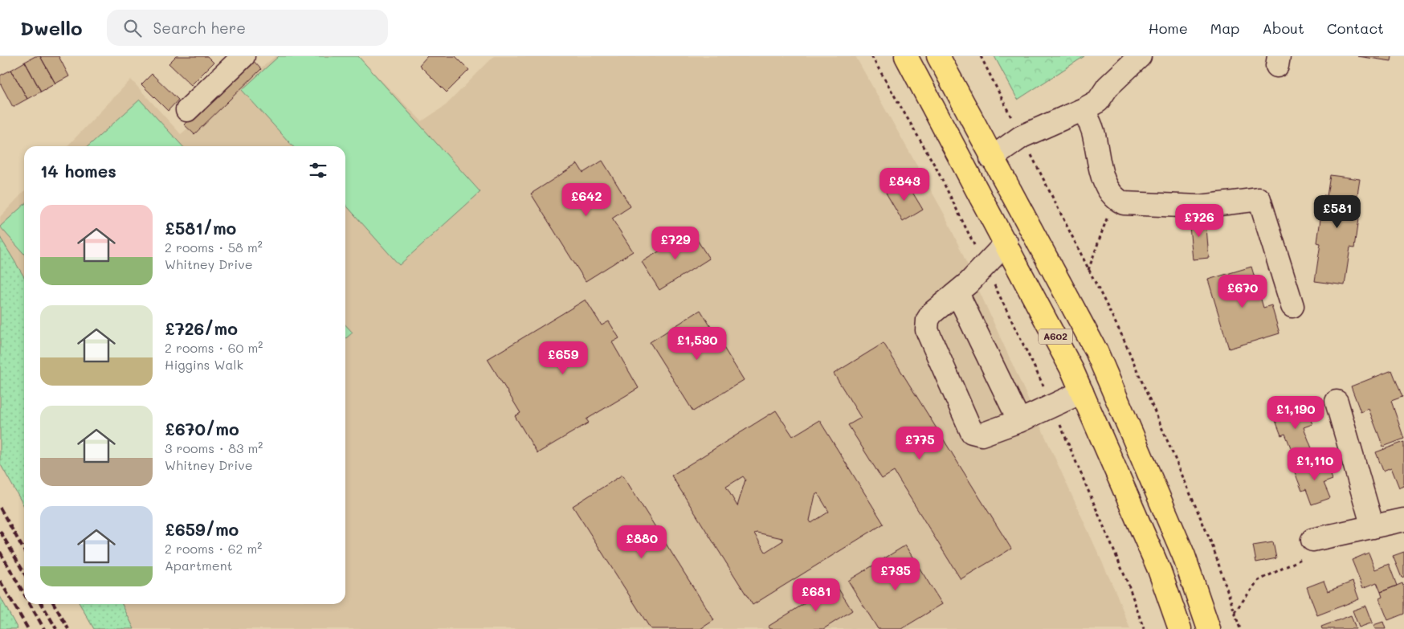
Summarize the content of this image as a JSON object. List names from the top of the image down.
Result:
{
  "streets": {
    "main road": ["A602"]
  },
  "page": {
    "header": "Dwello",
    "search": "Search here",
    "nav": [
      "Home",
      "Map",
      "About",
      "Contact"
    ],
    "heading": "14 homes",
    "price": [
      "£843",
      "£642",
      "£581",
      "£726",
      "£729",
      "£670",
      "£1,530",
      "£659",
      "£1,190",
      "£775",
      "£1,110",
      "£880",
      "£735",
      "£681"
    ],
    "list": [
      {
        "name": "£581/mo",
        "note": "2 rooms · 58 m² · Whitney Drive"
      },
      {
        "name": "£726/mo",
        "note": "2 rooms · 60 m² · Higgins Walk"
      },
      {
        "name": "£670/mo",
        "note": "3 rooms · 83 m² · Whitney Drive"
      },
      {
        "name": "£659/mo",
        "note": "2 rooms · 62 m² · Apartment"
      }
    ]
  }
}
